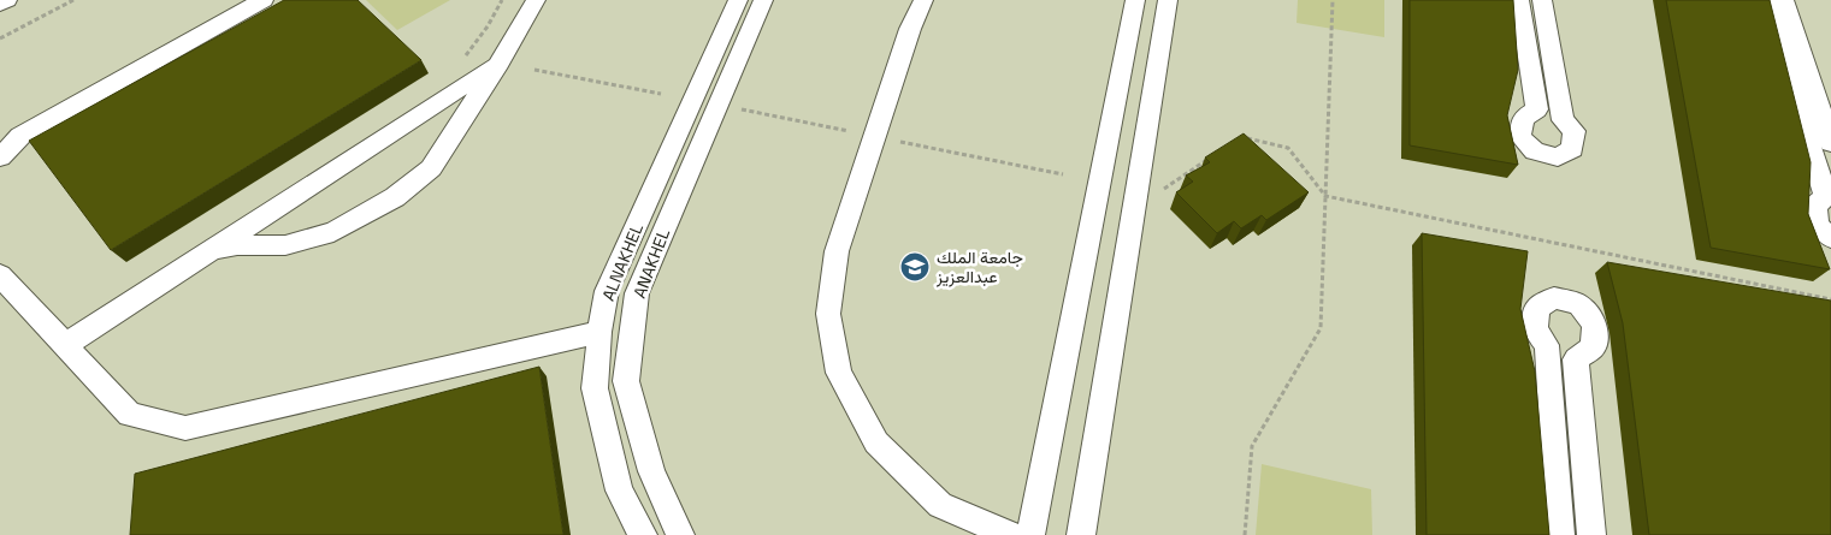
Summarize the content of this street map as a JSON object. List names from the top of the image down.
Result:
{
  "streets": {
    "street": ["ALNAKHEL", "ANAKHEL"]
  },
  "places": {
    "school or university": ["جامعة الملك عبدالعزيز"]
  }
}
